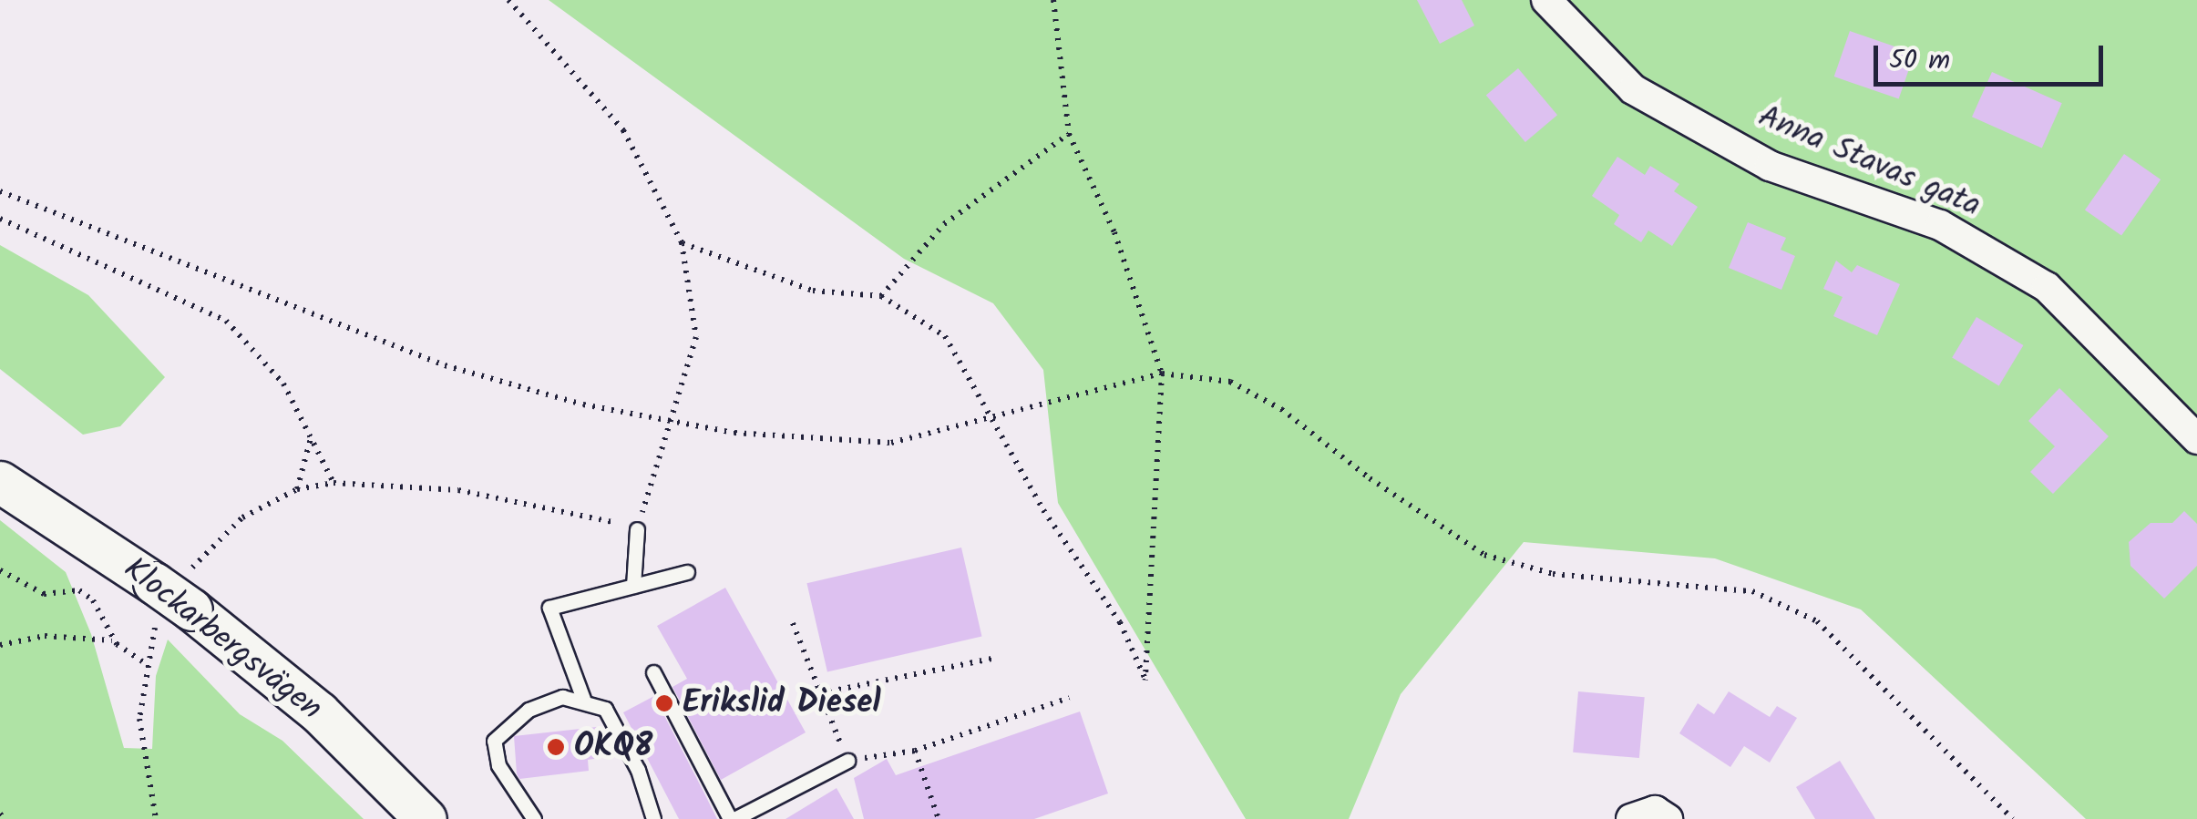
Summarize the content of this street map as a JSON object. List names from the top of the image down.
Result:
{
  "streets": {
    "main road": ["Klockarbergsvägen"],
    "street": ["Anna Stavas gata"]
  },
  "places": ["Erikslid Diesel", "OKQ8"],
  "scale_bar": "50 m"
}
